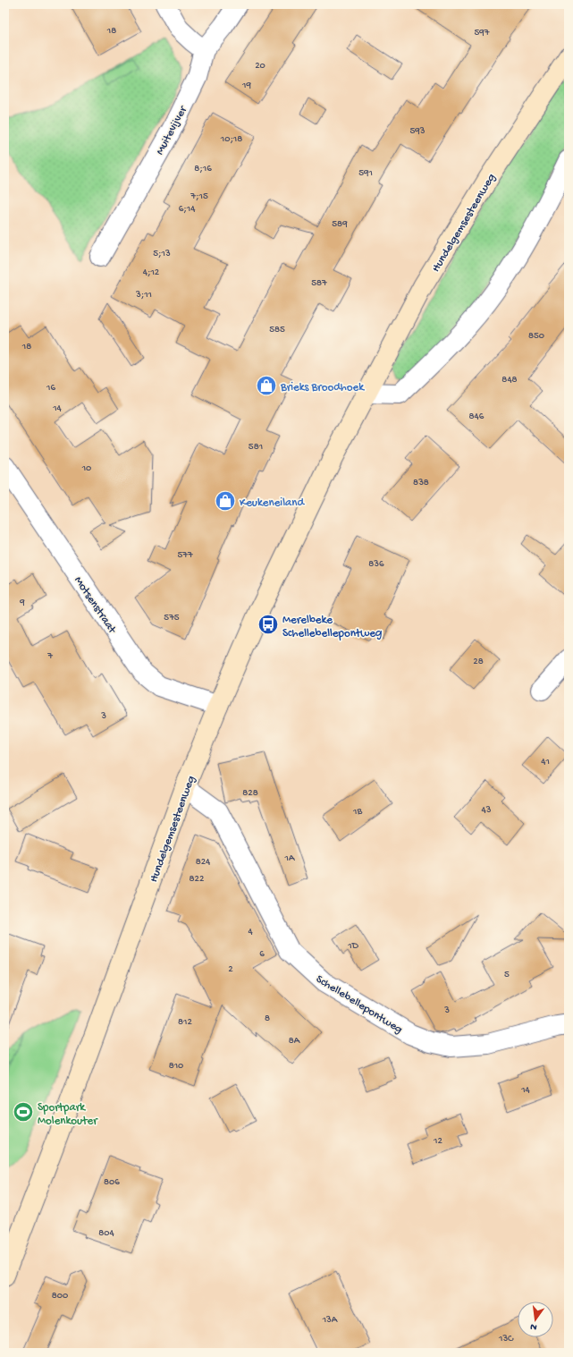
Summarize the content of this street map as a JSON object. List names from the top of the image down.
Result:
{
  "streets": {
    "main road": ["Hundelgemsesteenweg"],
    "street": ["Muitevijver", "Motsenstraat", "Schellebellepontweg"]
  },
  "crossings": [
    ["Hundelgemsesteenweg", "Motsenstraat"],
    ["Hundelgemsesteenweg", "Schellebellepontweg"]
  ],
  "places": {
    "shop": ["Brieks Broodhoek", "Keukeneiland"],
    "bus stop": ["Merelbeke Schellebellepontweg"],
    "sports": ["Sportpark Molenkouter"]
  },
  "house_numbers": [
    "18",
    "597",
    "20",
    "19",
    "593",
    "10;18",
    "8;16",
    "591",
    "7;15",
    "6;14",
    "589",
    "5;13",
    "4;12",
    "587",
    "3;11",
    "585",
    "850",
    "18",
    "848",
    "16",
    "14",
    "846",
    "581",
    "10",
    "838",
    "577",
    "836",
    "9",
    "575",
    "7",
    "28",
    "3",
    "41",
    "828",
    "43",
    "1B",
    "1A",
    "824",
    "822",
    "4",
    "1D",
    "6",
    "2",
    "5",
    "3",
    "8",
    "812",
    "8A",
    "810",
    "14",
    "12",
    "806",
    "804",
    "800",
    "13A",
    "13C"
  ],
  "north": "bottom"
}
